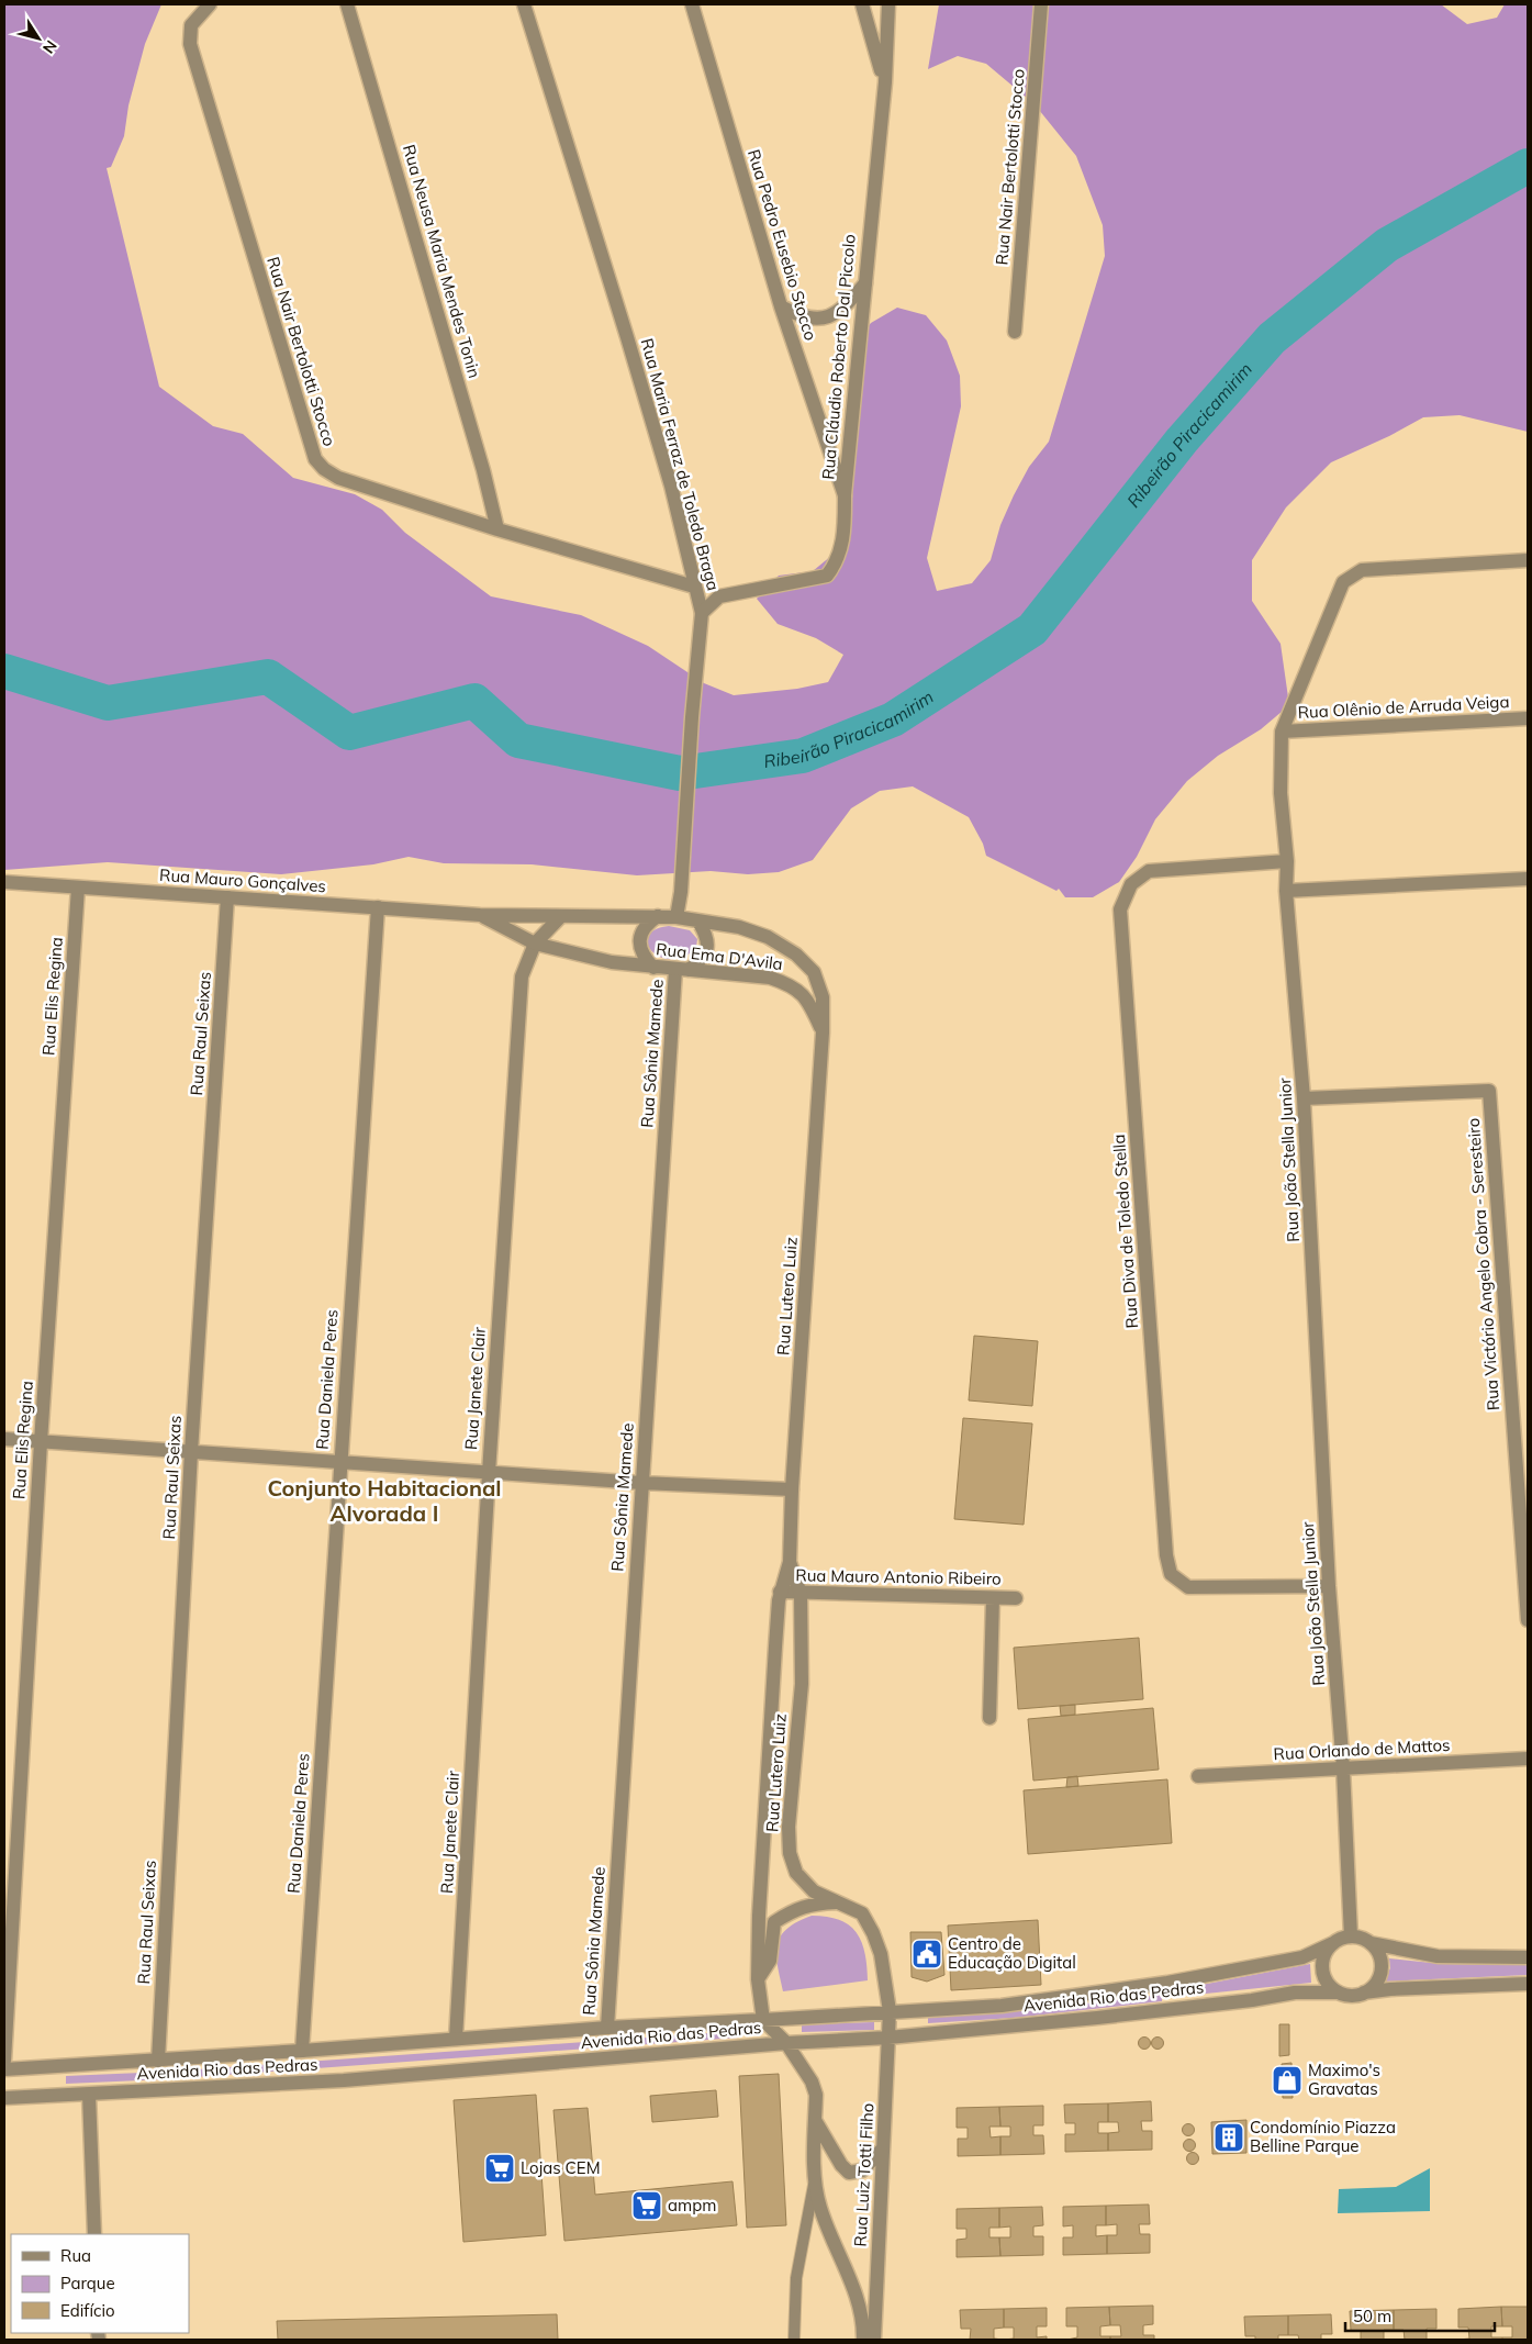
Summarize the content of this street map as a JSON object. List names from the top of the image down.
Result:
{
  "streets": {
    "street": [
      "Rua Nair Bertolotti Stocco",
      "Rua Pedro Eusebio Stocco",
      "Rua Neusa Maria Mendes Tonin",
      "Rua Cláudio Roberto Dal Piccolo",
      "Rua Maria Ferraz de Toledo Braga",
      "Rua Olênio de Arruda Veiga",
      "Rua Mauro Gonçalves",
      "Rua Ema D'Avila",
      "Rua Elis Regina",
      "Rua Raul Seixas",
      "Rua Sônia Mamede",
      "Rua João Stella Junior",
      "Rua Diva de Toledo Stella",
      "Rua Victório Angelo Cobra - Seresteiro",
      "Rua Lutero Luiz",
      "Rua Daniela Peres",
      "Rua Janete Clair",
      "Rua Mauro Antonio Ribeiro",
      "Rua Orlando de Mattos",
      "Avenida Rio das Pedras",
      "Rua Luiz Totti Filho"
    ]
  },
  "crossings": [
    ["Rua Nair Bertolotti Stocco", "Rua Neusa Maria Mendes Tonin"],
    ["Rua Nair Bertolotti Stocco", "Rua Maria Ferraz de Toledo Braga"],
    ["Rua Pedro Eusebio Stocco", "Rua Cláudio Roberto Dal Piccolo"],
    ["Rua Cláudio Roberto Dal Piccolo", "Rua Maria Ferraz de Toledo Braga"],
    ["Rua Maria Ferraz de Toledo Braga", "Rua Ema D'Avila"],
    ["Rua Maria Ferraz de Toledo Braga", "Rua Sônia Mamede"],
    ["Rua Olênio de Arruda Veiga", "Rua João Stella Junior"],
    ["Rua Mauro Gonçalves", "Rua Ema D'Avila"],
    ["Rua Mauro Gonçalves", "Rua Elis Regina"],
    ["Rua Mauro Gonçalves", "Rua Raul Seixas"],
    ["Rua Mauro Gonçalves", "Rua Daniela Peres"],
    ["Rua Ema D'Avila", "Rua Sônia Mamede"],
    ["Rua Ema D'Avila", "Rua Lutero Luiz"],
    ["Rua Ema D'Avila", "Rua Janete Clair"],
    ["Rua Raul Seixas", "Avenida Rio das Pedras"],
    ["Rua Sônia Mamede", "Avenida Rio das Pedras"],
    ["Rua João Stella Junior", "Rua Diva de Toledo Stella"],
    ["Rua João Stella Junior", "Rua Victório Angelo Cobra - Seresteiro"],
    ["Rua João Stella Junior", "Rua Orlando de Mattos"],
    ["Rua João Stella Junior", "Avenida Rio das Pedras"],
    ["Rua Lutero Luiz", "Rua Mauro Antonio Ribeiro"],
    ["Rua Lutero Luiz", "Avenida Rio das Pedras"],
    ["Rua Lutero Luiz", "Rua Luiz Totti Filho"],
    ["Rua Daniela Peres", "Avenida Rio das Pedras"],
    ["Rua Janete Clair", "Avenida Rio das Pedras"],
    ["Avenida Rio das Pedras", "Rua Luiz Totti Filho"]
  ],
  "districts": ["Conjunto Habitacional Alvorada I"],
  "water": ["Ribeirão Piracicamirim"],
  "places": {
    "public building": ["Centro de Educação Digital"],
    "shop": ["Maximo's Gravatas"],
    "building": ["Condomínio Piazza Belline Parque"],
    "supermarket": ["Lojas CEM", "ampm"]
  },
  "legend": ["Rua", "Parque", "Edifício"],
  "scale_bar": "50 m",
  "north": "bottom right"
}
